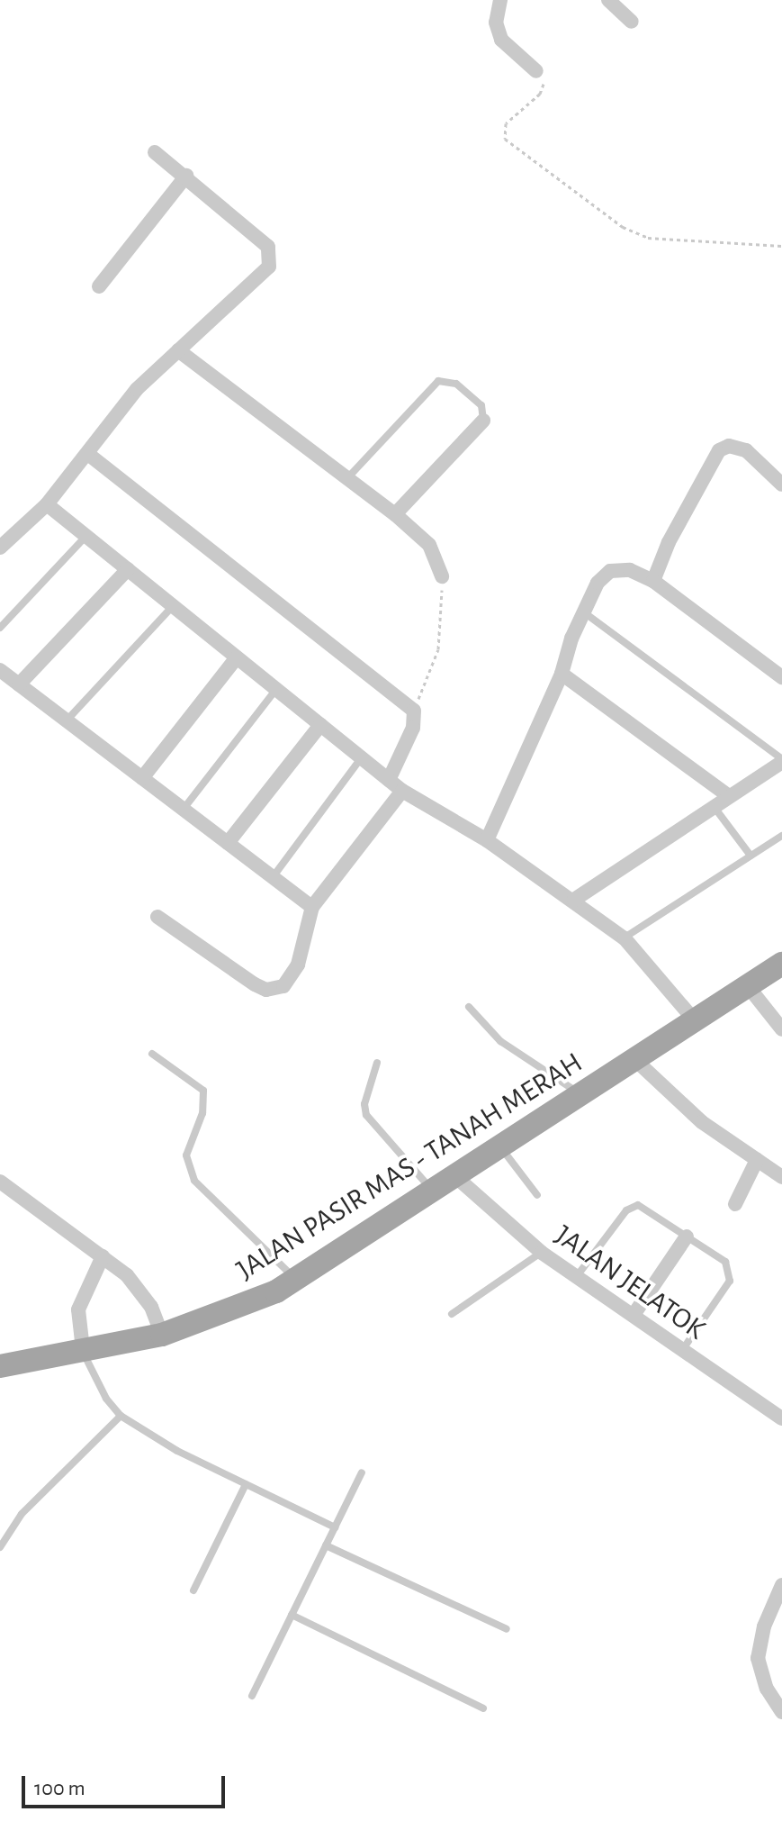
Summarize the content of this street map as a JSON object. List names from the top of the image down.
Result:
{
  "streets": {
    "main road": ["JALAN PASIR MAS - TANAH MERAH"],
    "street": ["JALAN JELATOK"]
  },
  "crossings": [
    ["JALAN PASIR MAS - TANAH MERAH", "JALAN JELATOK"]
  ],
  "scale_bar": "100 m"
}
